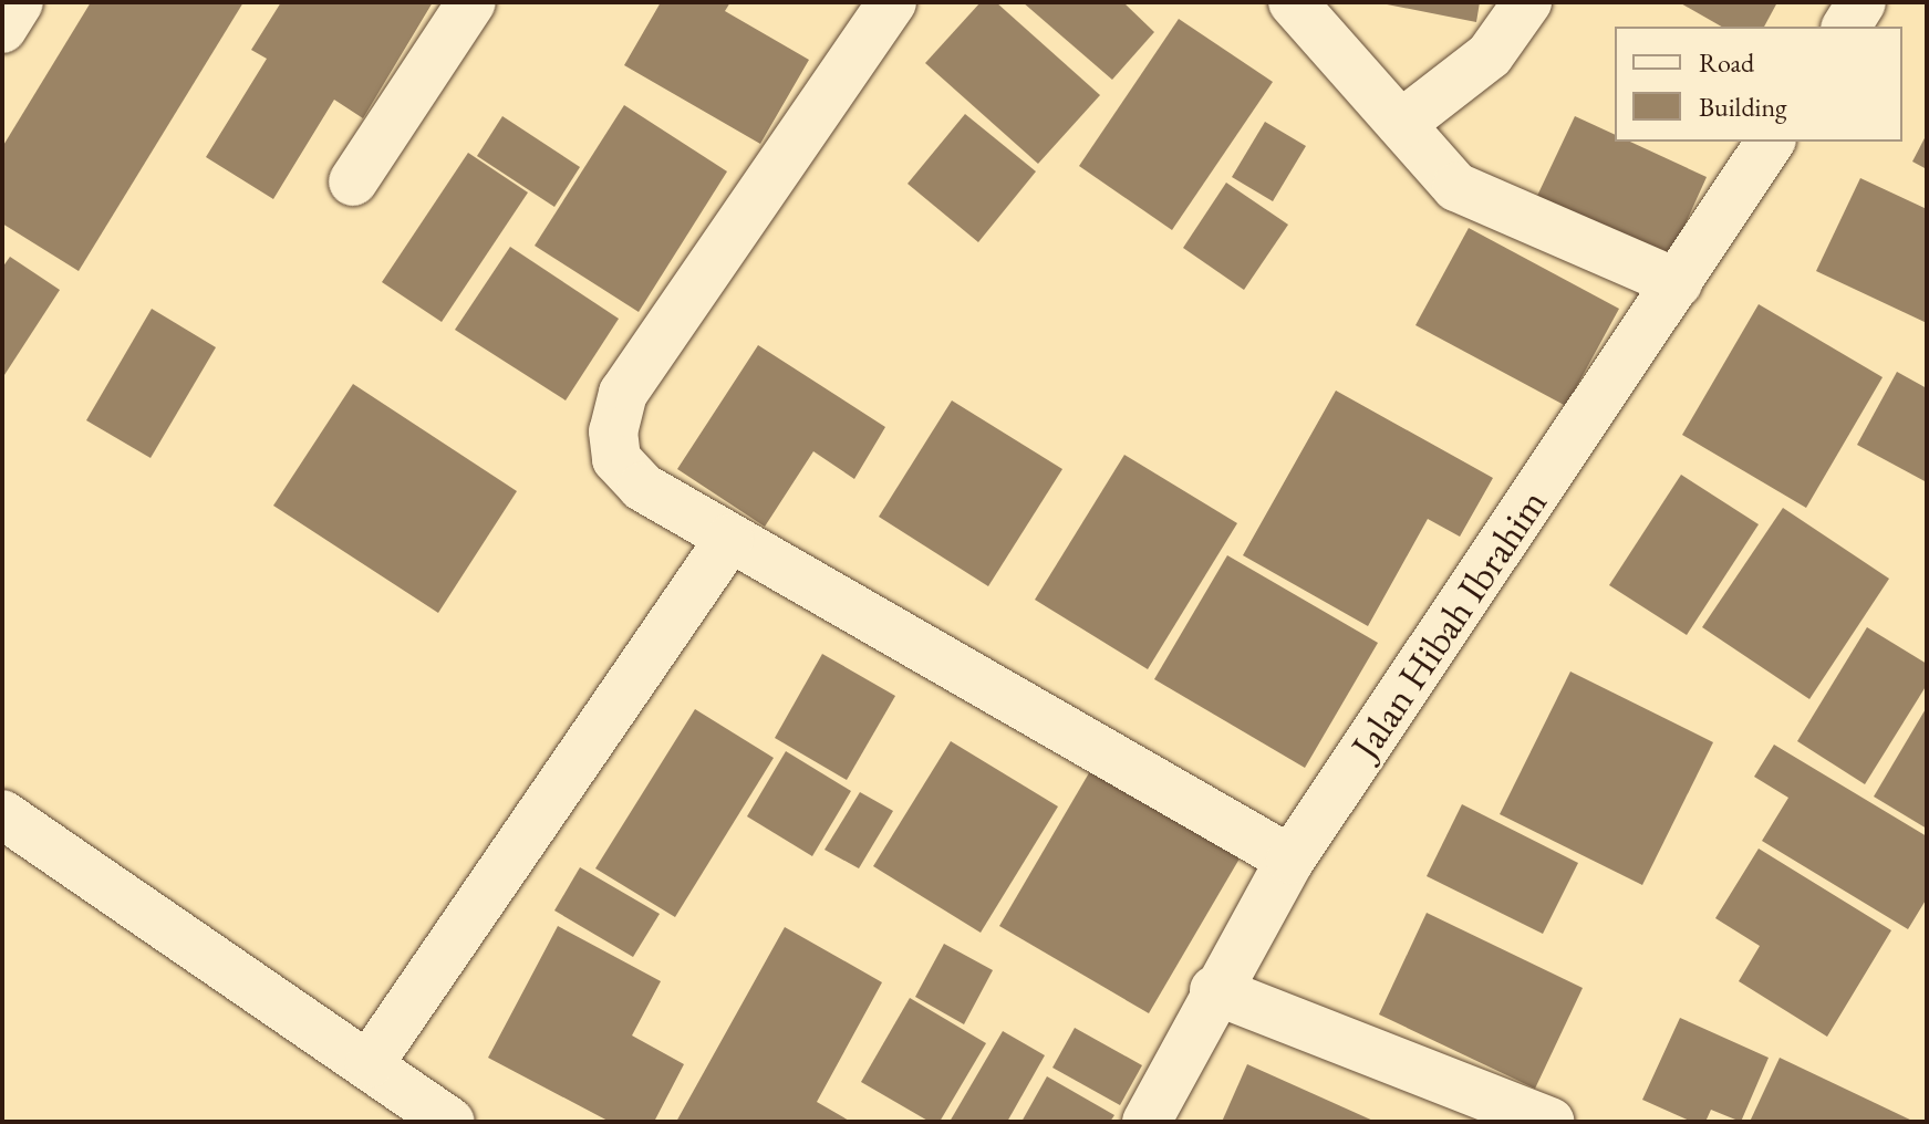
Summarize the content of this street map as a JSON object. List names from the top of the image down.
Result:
{
  "streets": {
    "street": ["Jalan Hibah Ibrahim"]
  },
  "legend": ["Road", "Building"]
}
